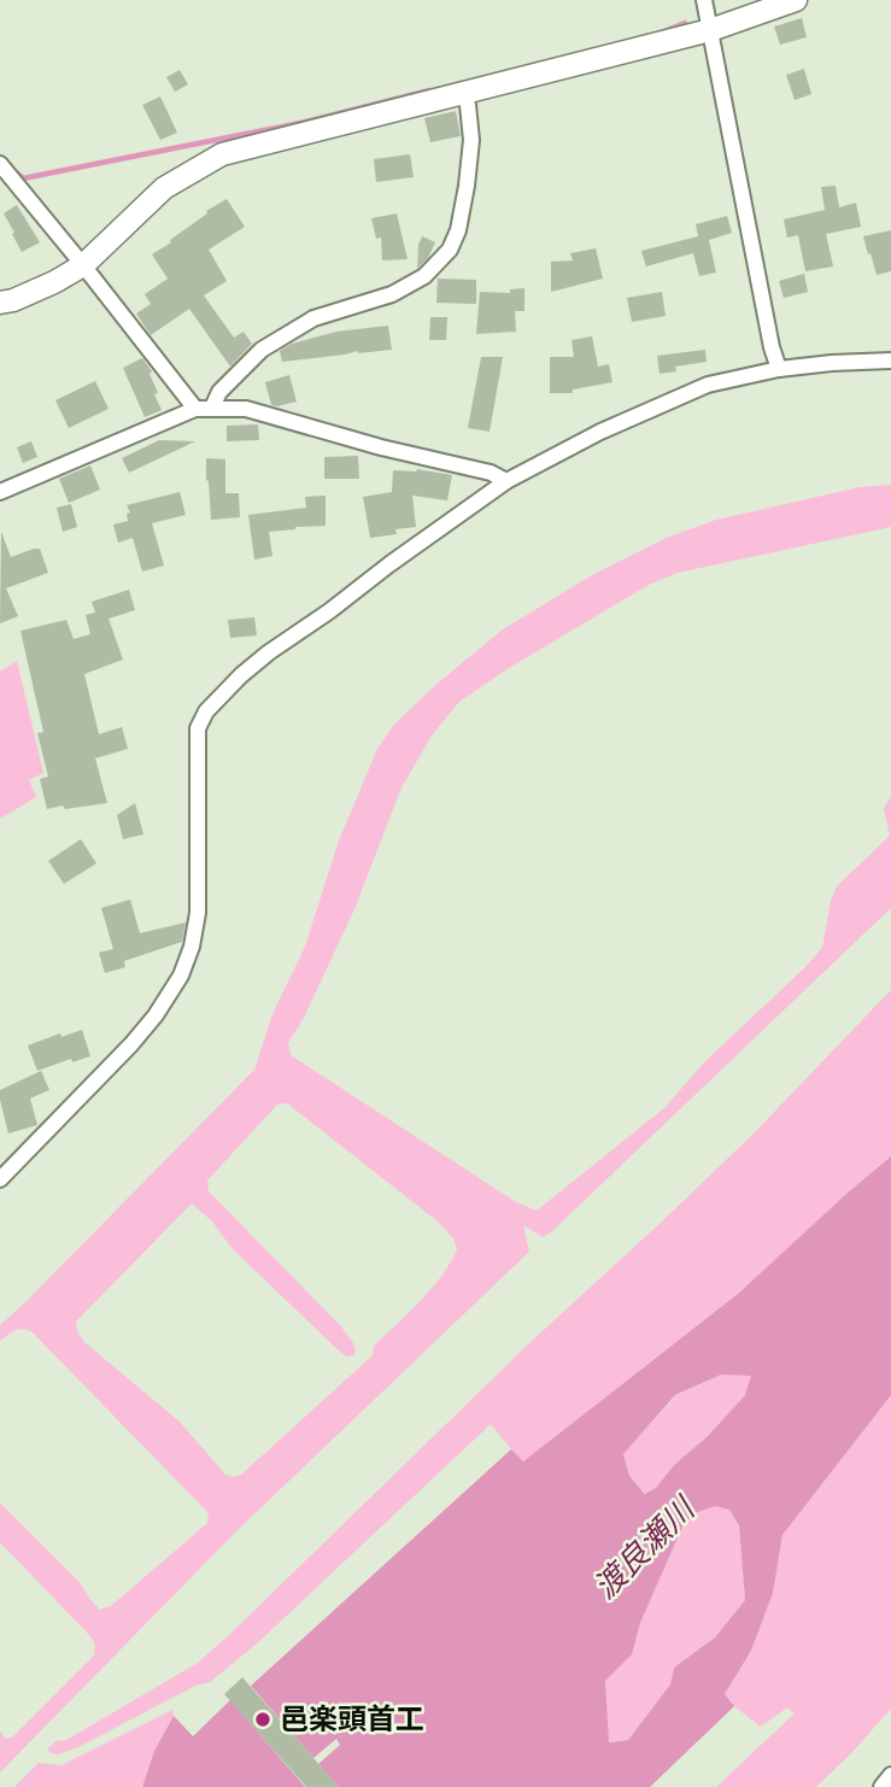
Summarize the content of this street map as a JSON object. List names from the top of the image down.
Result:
{
  "water": ["渡良瀬川"],
  "places": ["邑楽頭首工"]
}
